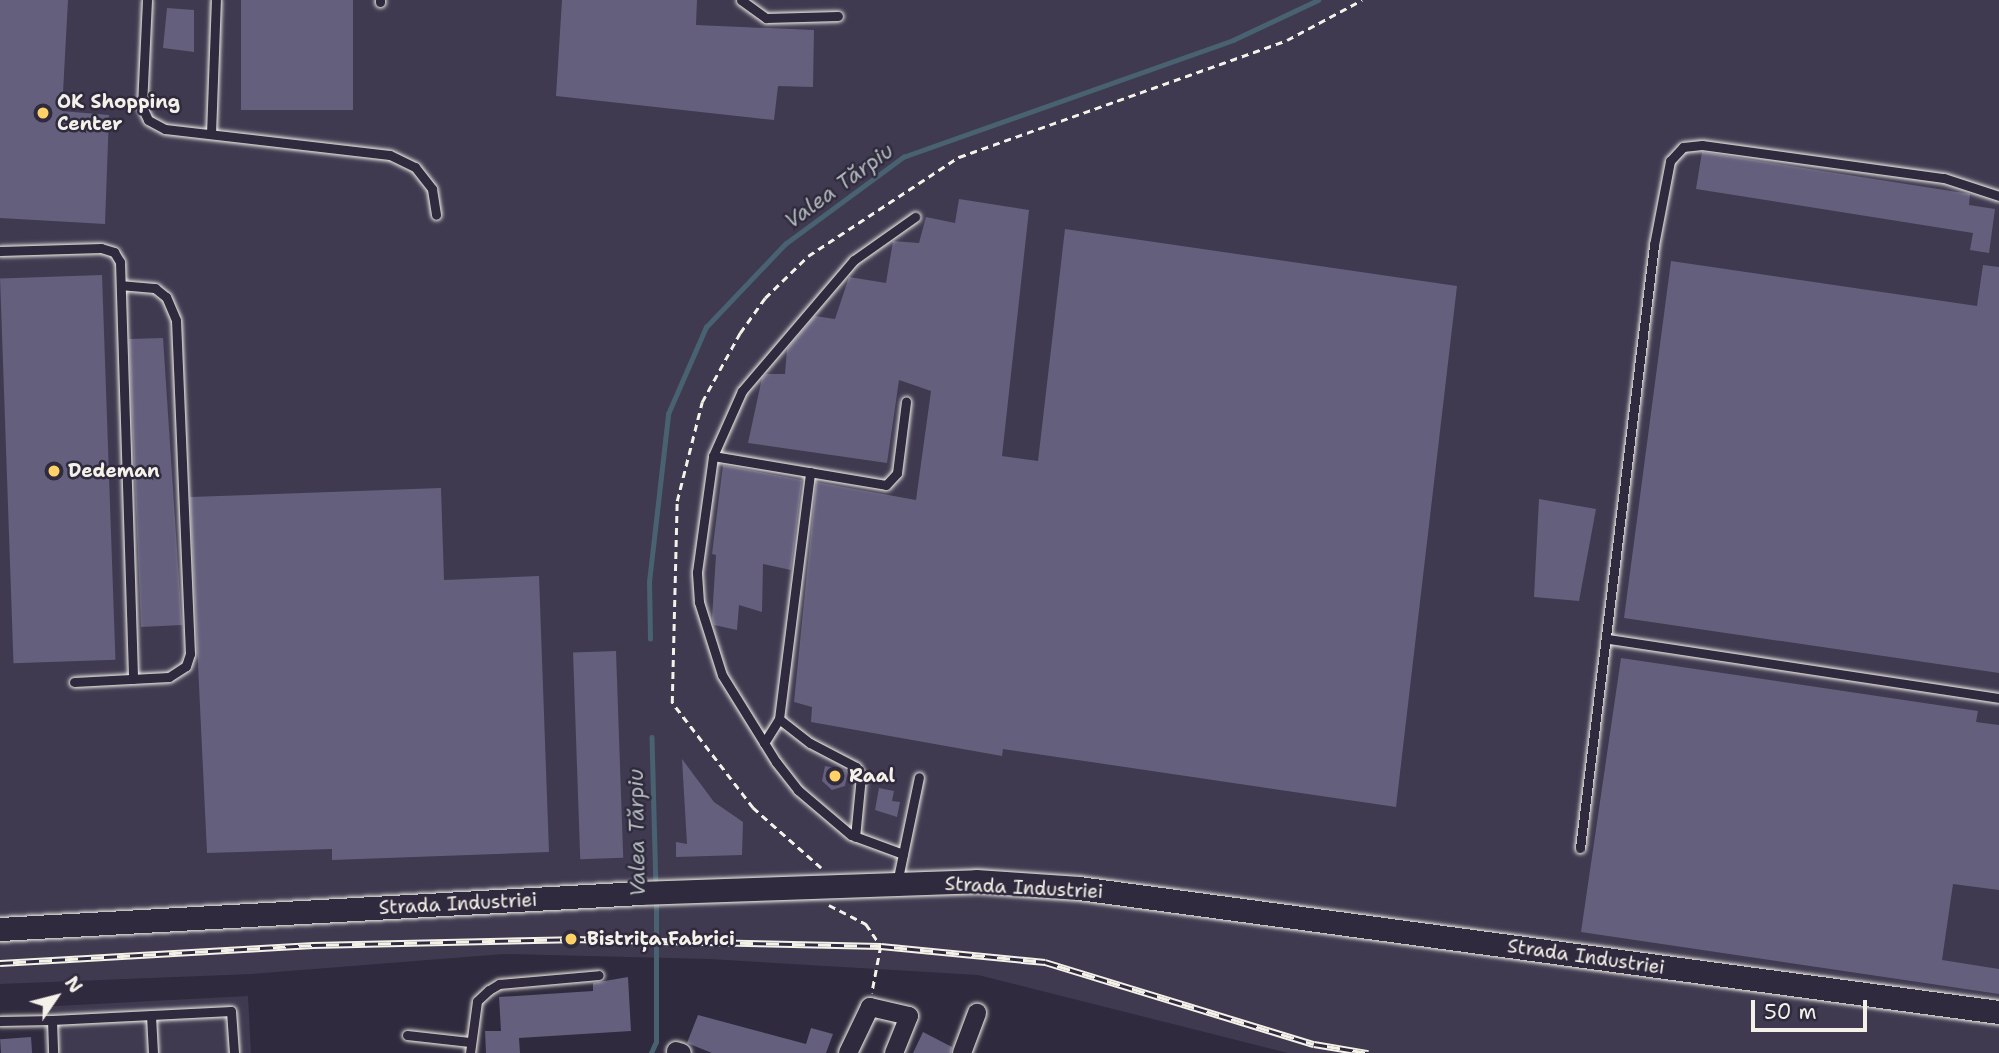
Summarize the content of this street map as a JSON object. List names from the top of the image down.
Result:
{
  "streets": {
    "street": ["Strada Industriei"]
  },
  "water": ["Valea Tărpiu"],
  "places": [
    "OK Shopping Center",
    "Dedeman",
    "Raal",
    "Bistrița Fabrici"
  ],
  "scale_bar": "50 m",
  "north": "top right"
}
